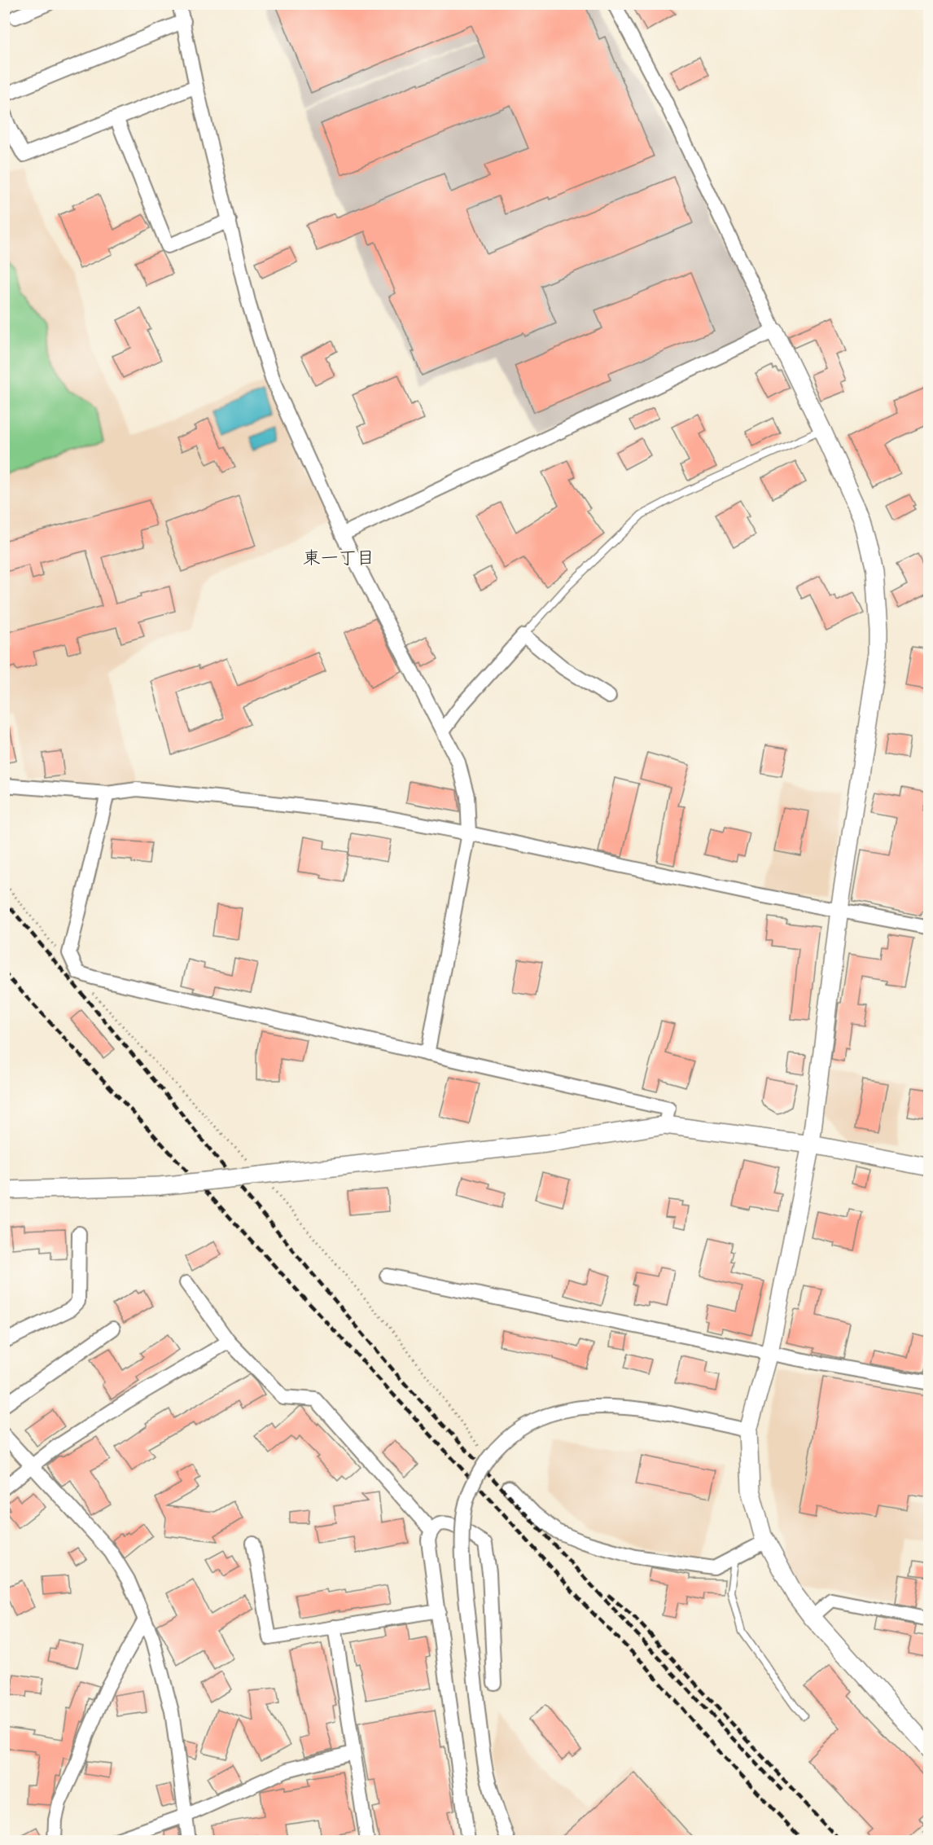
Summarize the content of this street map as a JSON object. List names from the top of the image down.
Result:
{
  "districts": ["東一丁目"]
}
